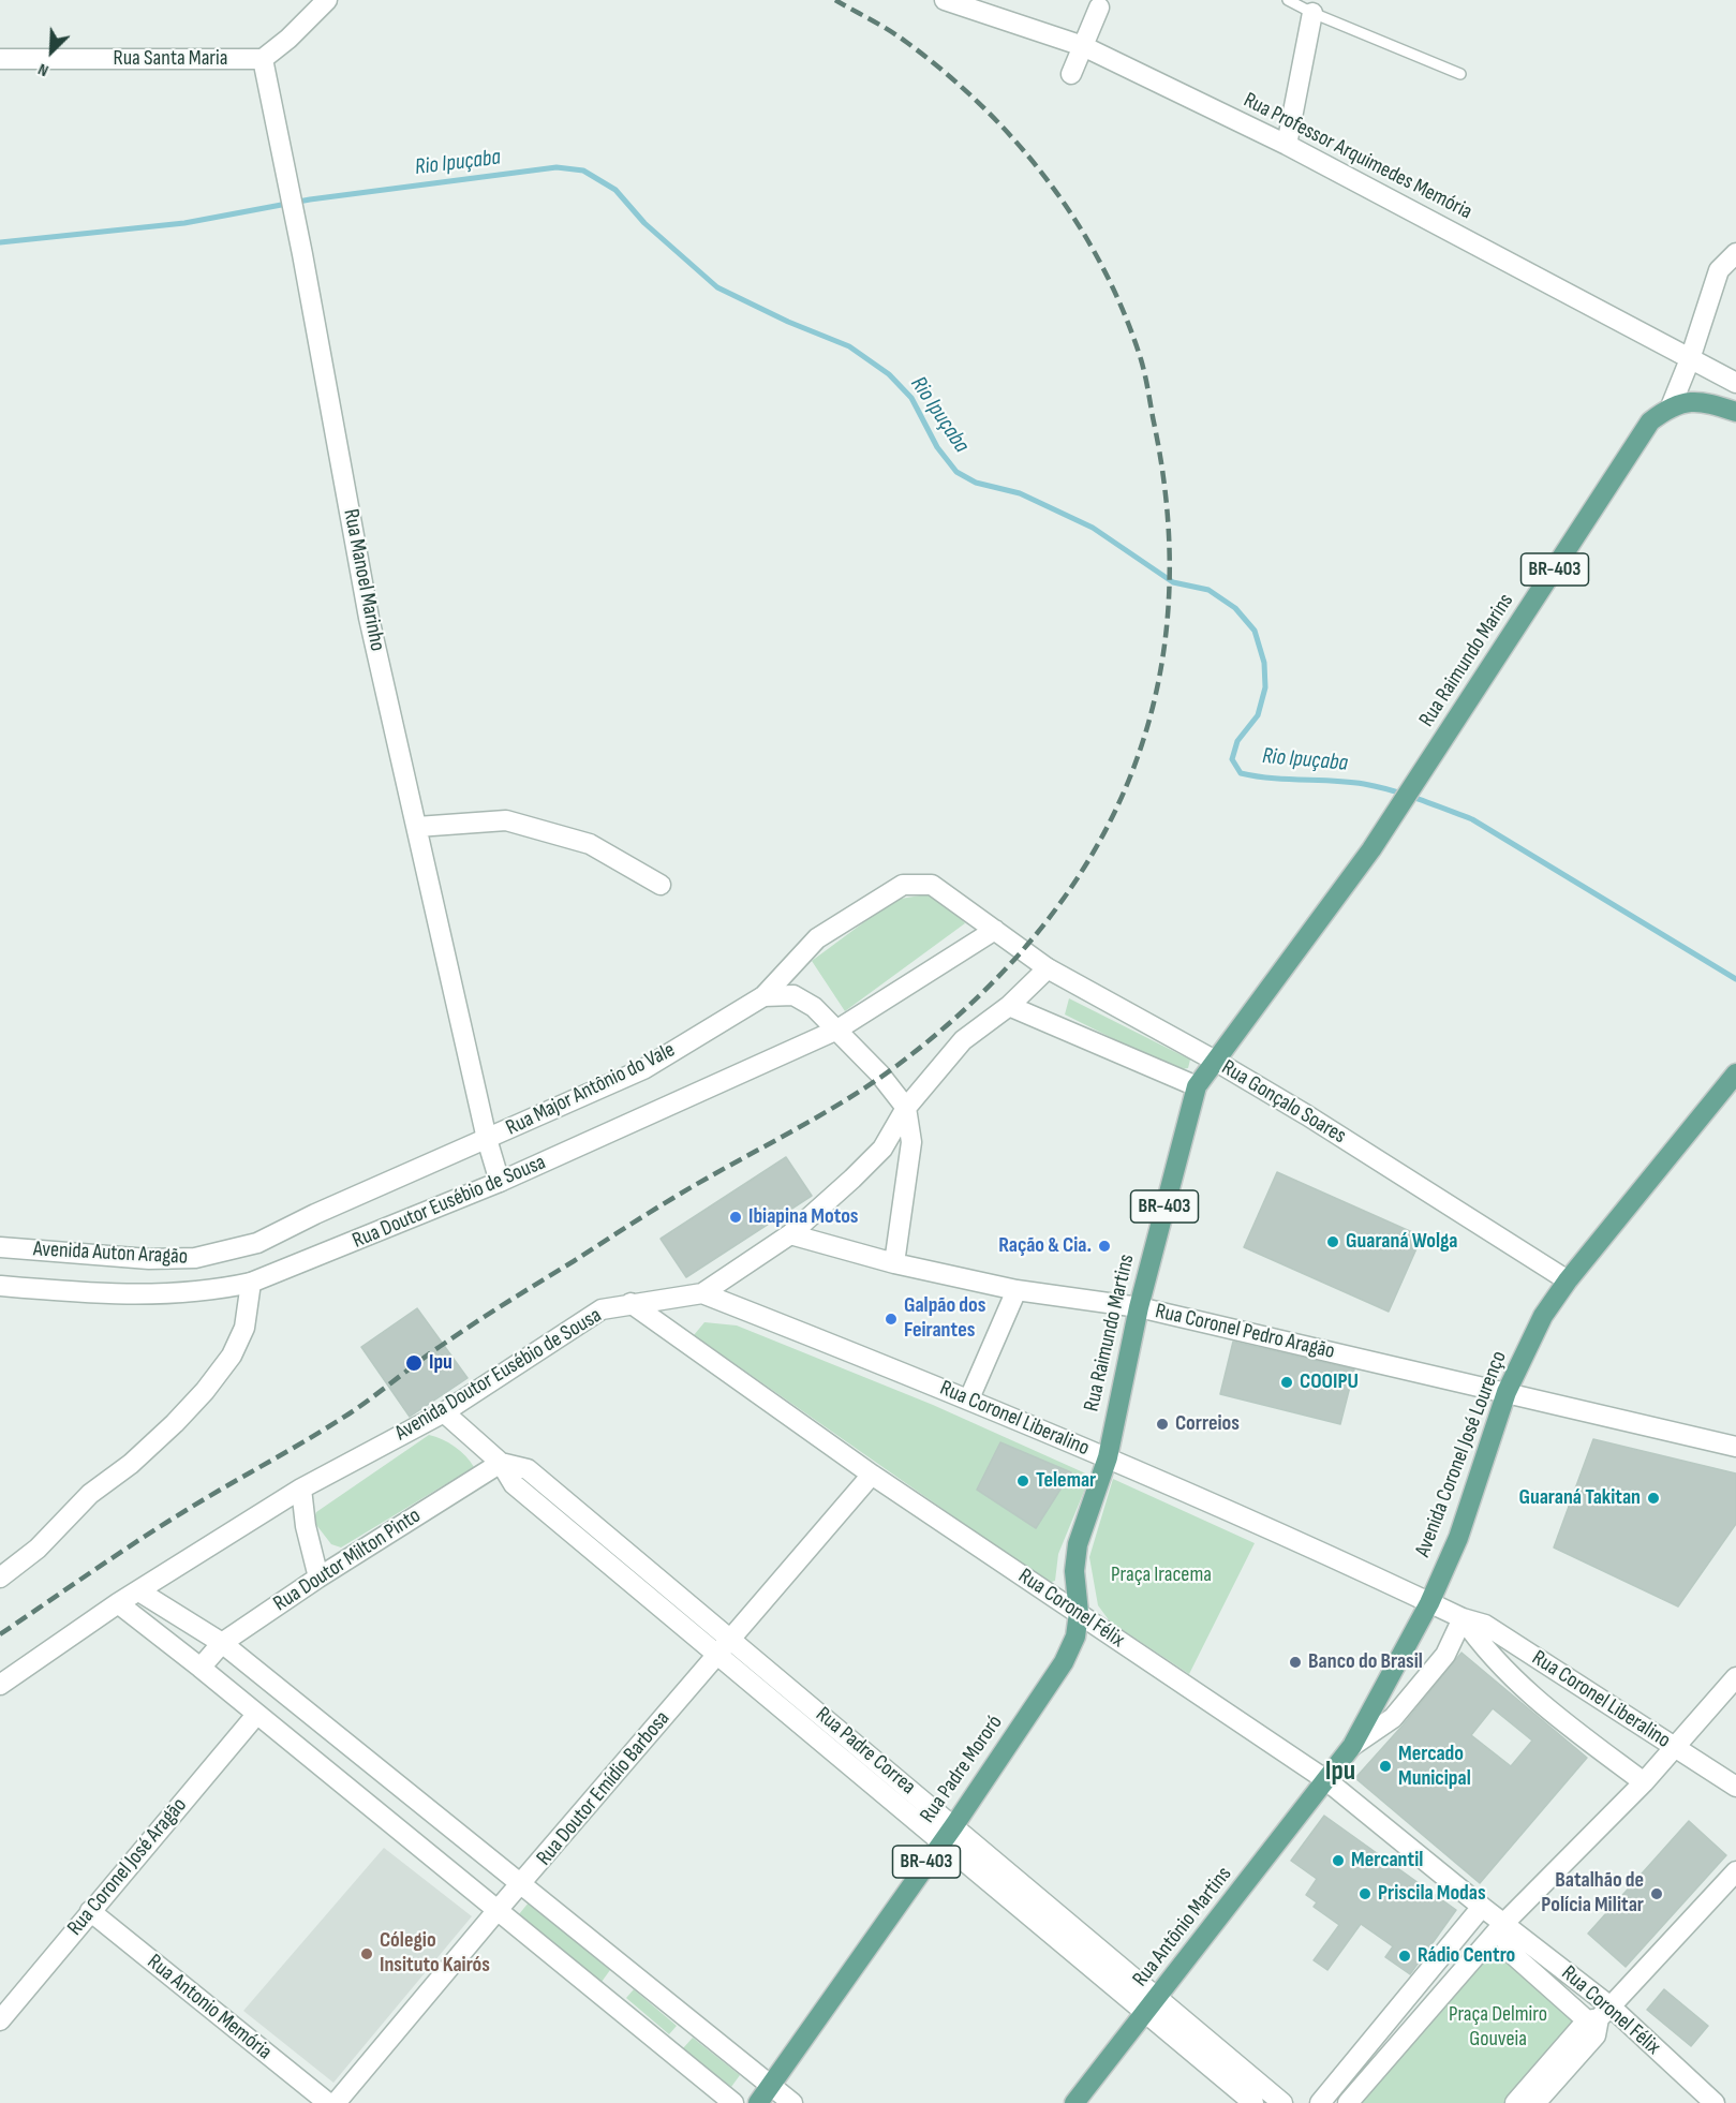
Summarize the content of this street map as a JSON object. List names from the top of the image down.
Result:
{
  "streets": {
    "main road": [
      "BR-403",
      "Rua Raimundo Marins",
      "Rua Raimundo Martins",
      "Avenida Coronel José Lourenço",
      "Rua Padre Mororó",
      "Rua Antônio Martins"
    ],
    "street": [
      "Rua Santa Maria",
      "Rua Professor Arquimedes Memória",
      "Rua Manoel Marinho",
      "Rua Major Antônio do Vale",
      "Rua Gonçalo Soares",
      "Rua Doutor Eusébio de Sousa",
      "Avenida Auton Aragão",
      "Rua Coronel Pedro Aragão",
      "Avenida Doutor Eusébio de Sousa",
      "Rua Coronel Liberalino",
      "Rua Doutor Milton Pinto",
      "Rua Coronel Félix",
      "Rua Padre Correa",
      "Rua Doutor Emídio Barbosa",
      "Rua Coronel José Aragão",
      "Rua Antonio Memória"
    ]
  },
  "crossings": [
    ["Rua Santa Maria", "Rua Manoel Marinho"],
    ["Rua Manoel Marinho", "Rua Major Antônio do Vale"],
    ["Rua Manoel Marinho", "Rua Doutor Eusébio de Sousa"],
    ["Rua Raimundo Marins", "Rua Raimundo Martins"],
    ["Rua Major Antônio do Vale", "Rua Gonçalo Soares"],
    ["Rua Major Antônio do Vale", "Rua Doutor Eusébio de Sousa"],
    ["Rua Major Antônio do Vale", "Avenida Auton Aragão"],
    ["Rua Gonçalo Soares", "Rua Doutor Eusébio de Sousa"],
    ["Rua Gonçalo Soares", "Rua Raimundo Martins"],
    ["Rua Gonçalo Soares", "Avenida Doutor Eusébio de Sousa"],
    ["Rua Gonçalo Soares", "Avenida Coronel José Lourenço"],
    ["Rua Doutor Eusébio de Sousa", "Avenida Auton Aragão"],
    ["Rua Coronel Pedro Aragão", "Rua Raimundo Martins"],
    ["Rua Coronel Pedro Aragão", "Avenida Doutor Eusébio de Sousa"],
    ["Rua Coronel Pedro Aragão", "Avenida Coronel José Lourenço"],
    ["Rua Raimundo Martins", "Rua Coronel Liberalino"],
    ["Rua Raimundo Martins", "Rua Coronel Félix"],
    ["Rua Raimundo Martins", "Rua Padre Mororó"],
    ["Avenida Doutor Eusébio de Sousa", "Rua Coronel Liberalino"],
    ["Avenida Doutor Eusébio de Sousa", "Rua Coronel Félix"],
    ["Avenida Doutor Eusébio de Sousa", "Rua Padre Correa"],
    ["Rua Coronel Liberalino", "Avenida Coronel José Lourenço"],
    ["Avenida Coronel José Lourenço", "Rua Coronel Félix"],
    ["Avenida Coronel José Lourenço", "Rua Antônio Martins"],
    ["Rua Doutor Milton Pinto", "Rua Padre Correa"],
    ["Rua Coronel Félix", "Rua Padre Mororó"],
    ["Rua Coronel Félix", "Rua Doutor Emídio Barbosa"],
    ["Rua Coronel Félix", "Rua Antônio Martins"],
    ["Rua Padre Correa", "Rua Padre Mororó"],
    ["Rua Padre Correa", "Rua Doutor Emídio Barbosa"],
    ["Rua Padre Correa", "Rua Antônio Martins"],
    ["Rua Coronel José Aragão", "Rua Antonio Memória"]
  ],
  "districts": ["Ipu"],
  "water": ["Rio Ipuçaba"],
  "parks": ["Praça Iracema", "Praça Delmiro Gouveia"],
  "places": [
    "Ibiapina Motos",
    "Guaraná Wolga",
    "Ração & Cia.",
    "Galpão dos Feirantes",
    "Ipu",
    "COOIPU",
    "Correios",
    "Telemar",
    "Guaraná Takitan",
    "Banco do Brasil",
    "Mercado Municipal",
    "Mercantil",
    "Priscila Modas",
    "Batalhão de Polícia Militar",
    "Cólegio Insituto Kairós",
    "Rádio Centro"
  ],
  "north": "bottom left"
}
